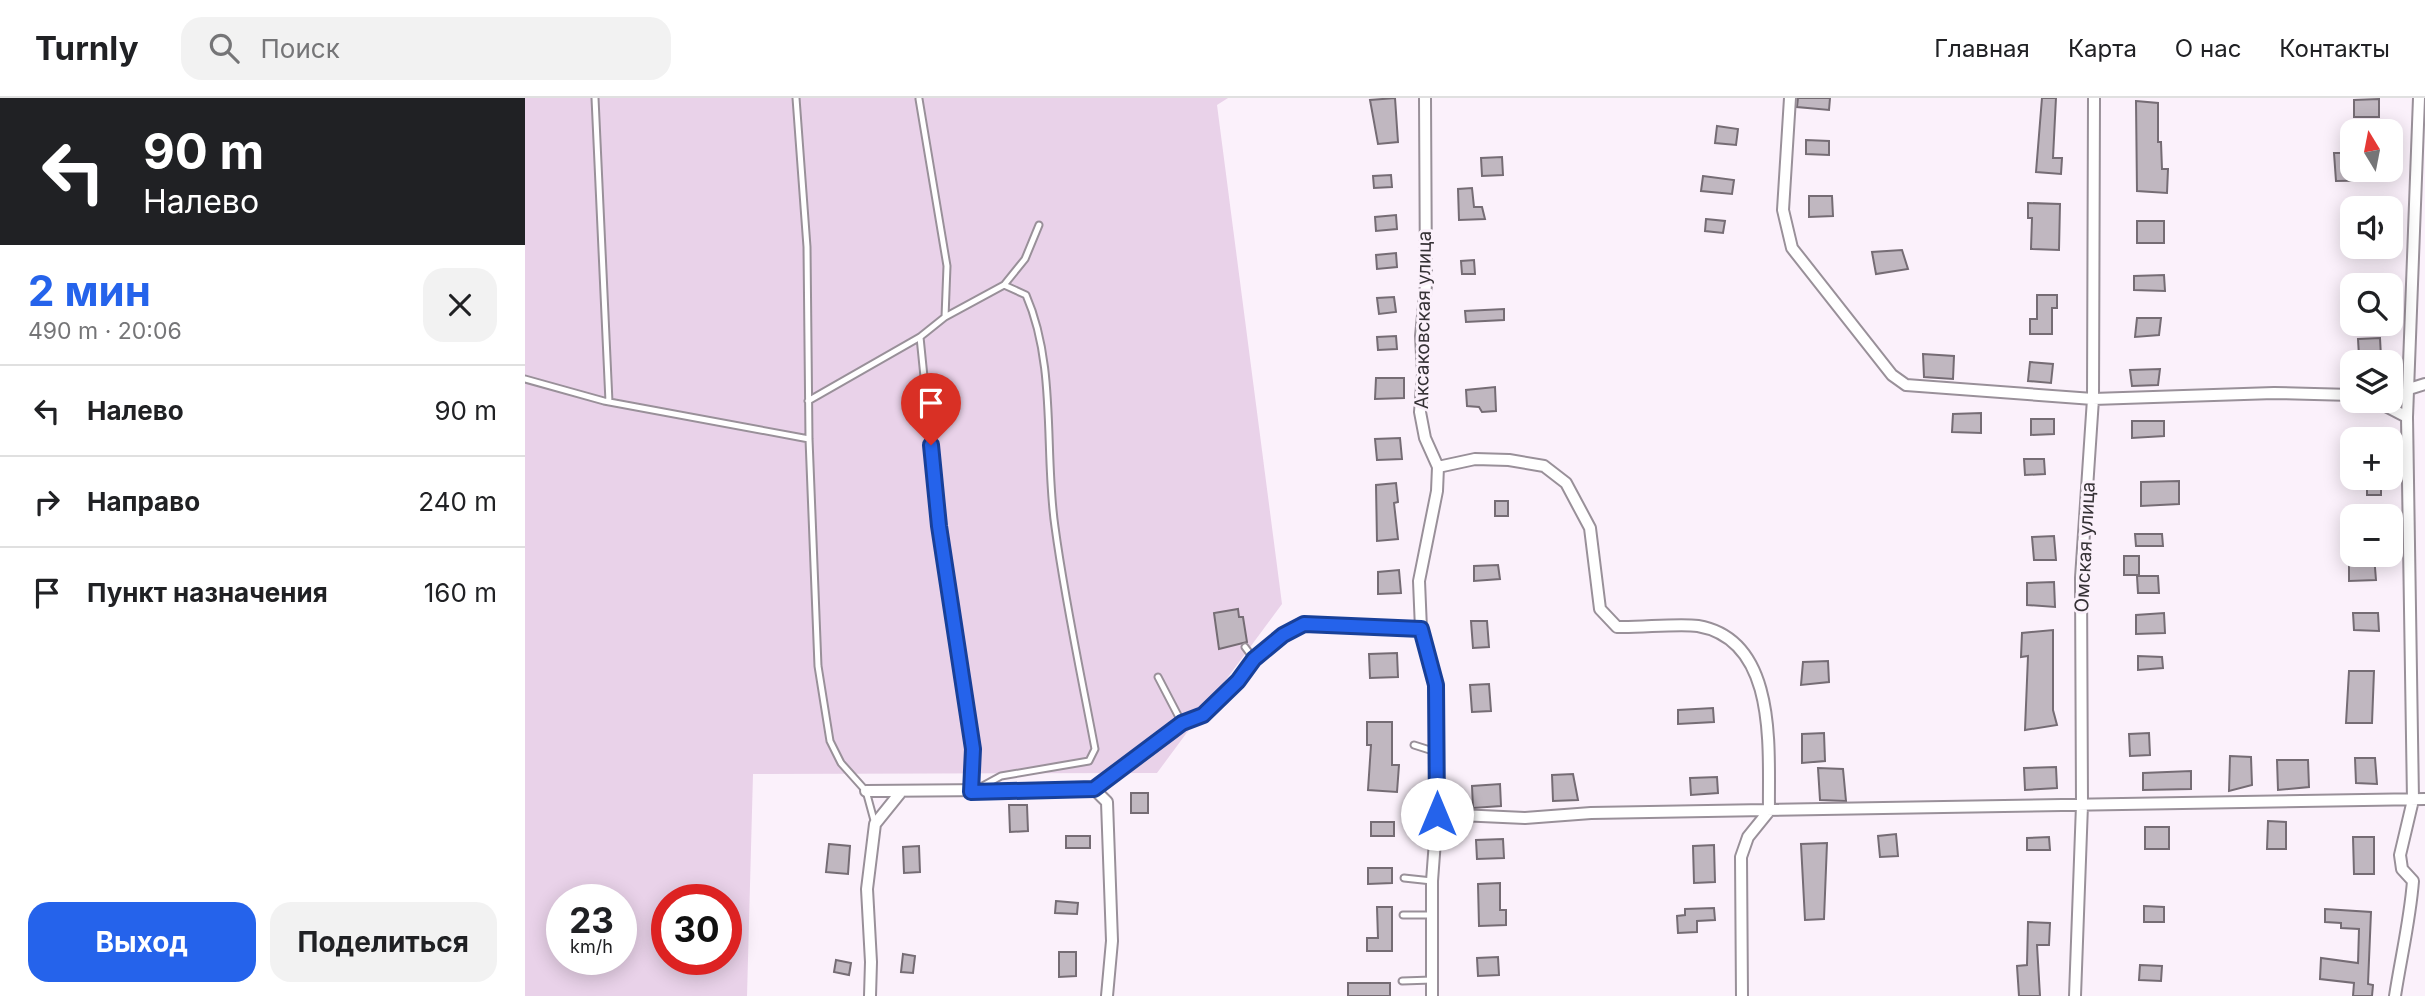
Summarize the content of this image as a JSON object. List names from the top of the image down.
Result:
{
  "streets": {
    "street": ["Аксаковская улица", "Омская улица"]
  },
  "north": "top",
  "page": {
    "header": "Turnly",
    "search": "Поиск",
    "nav": [
      "Главная",
      "Карта",
      "О нас",
      "Контакты"
    ],
    "turn": ["90 m", "Налево"],
    "map_buttons": ["+", "−"],
    "heading": ["2 мин", "490 m · 20:06"],
    "list": [
      {
        "name": "Налево",
        "value": "90 m"
      },
      {
        "name": "Направо",
        "value": "240 m"
      },
      {
        "name": "Пункт назначения",
        "value": "160 m"
      }
    ],
    "speed": "23 km/h",
    "limit": "30",
    "buttons": ["Выход", "Поделиться"]
  }
}
